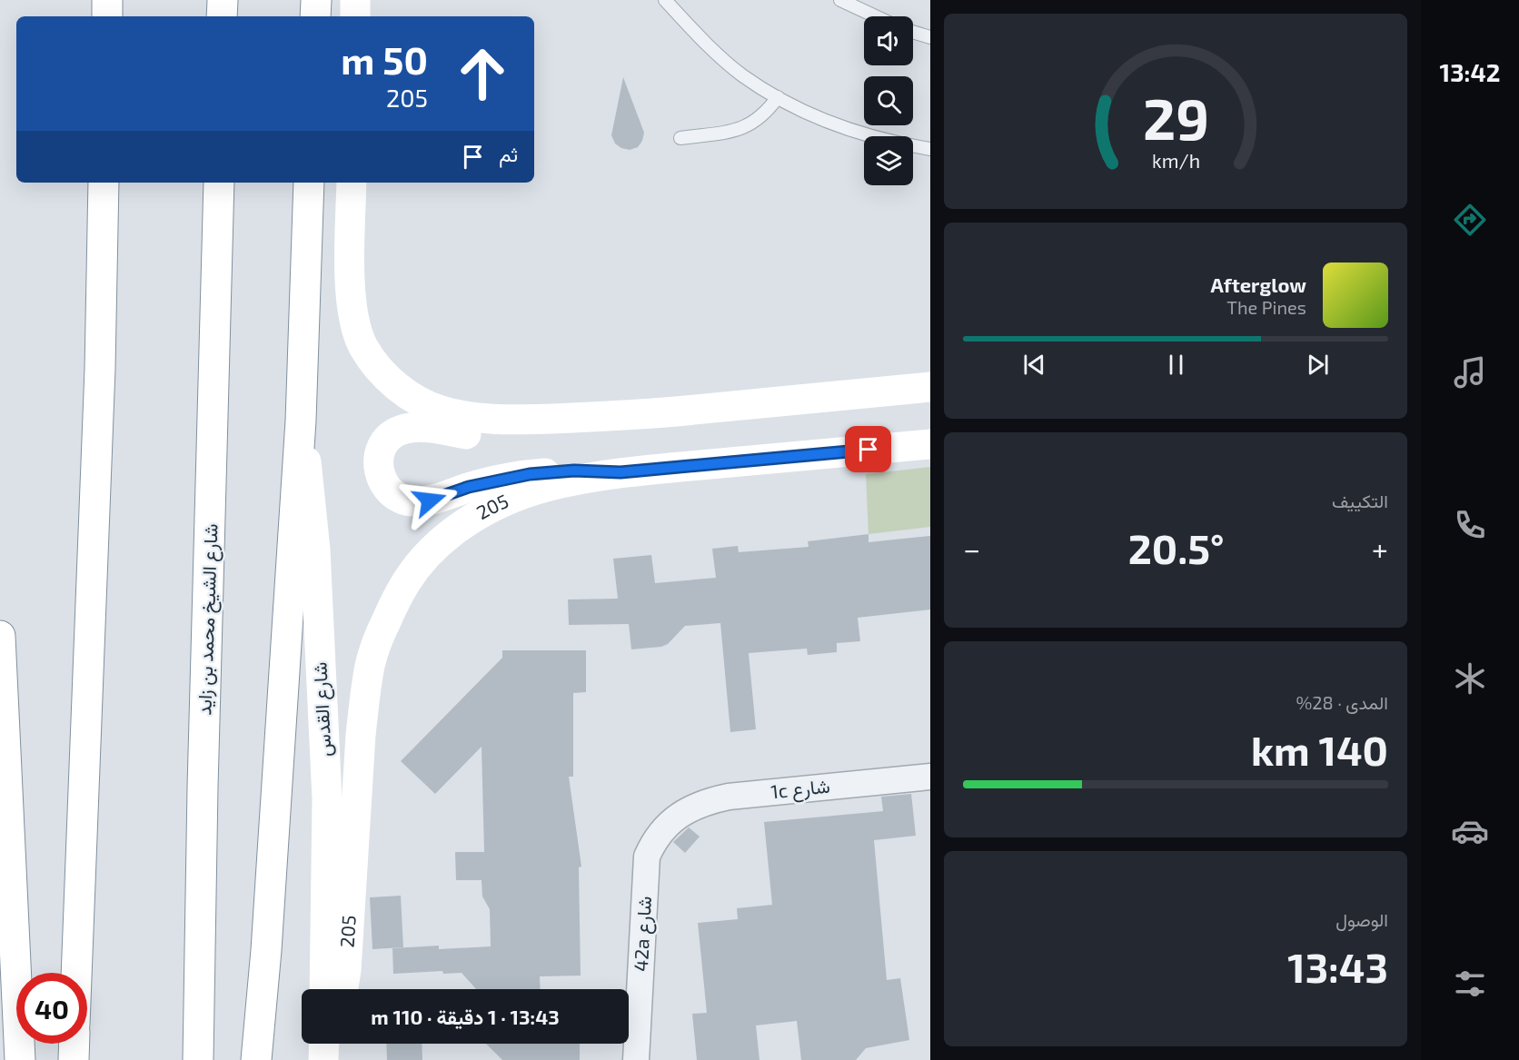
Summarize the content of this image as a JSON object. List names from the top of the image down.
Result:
{
  "streets": {
    "main road": ["205", "شارع الشيخ محمد بن زايد", "شارع القدس"],
    "street": ["1c شارع", "42a شارع"]
  },
  "crossings": [
    ["1c شارع", "42a شارع"]
  ],
  "page": {
    "tabs": "13:42",
    "turn": ["50 m", "205"],
    "then": "ثم",
    "song": ["Afterglow", "The Pines"],
    "tile": [
      "التكييف",
      ["المدى · 28%", "140 km"],
      ["الوصول", "13:43"]
    ],
    "heat": ["−", "20.5°", "+"],
    "limit": "40",
    "trip": "13:43 · 1 دقيقة · 110 m",
    "gauge": ["29", "km/h"]
  }
}
